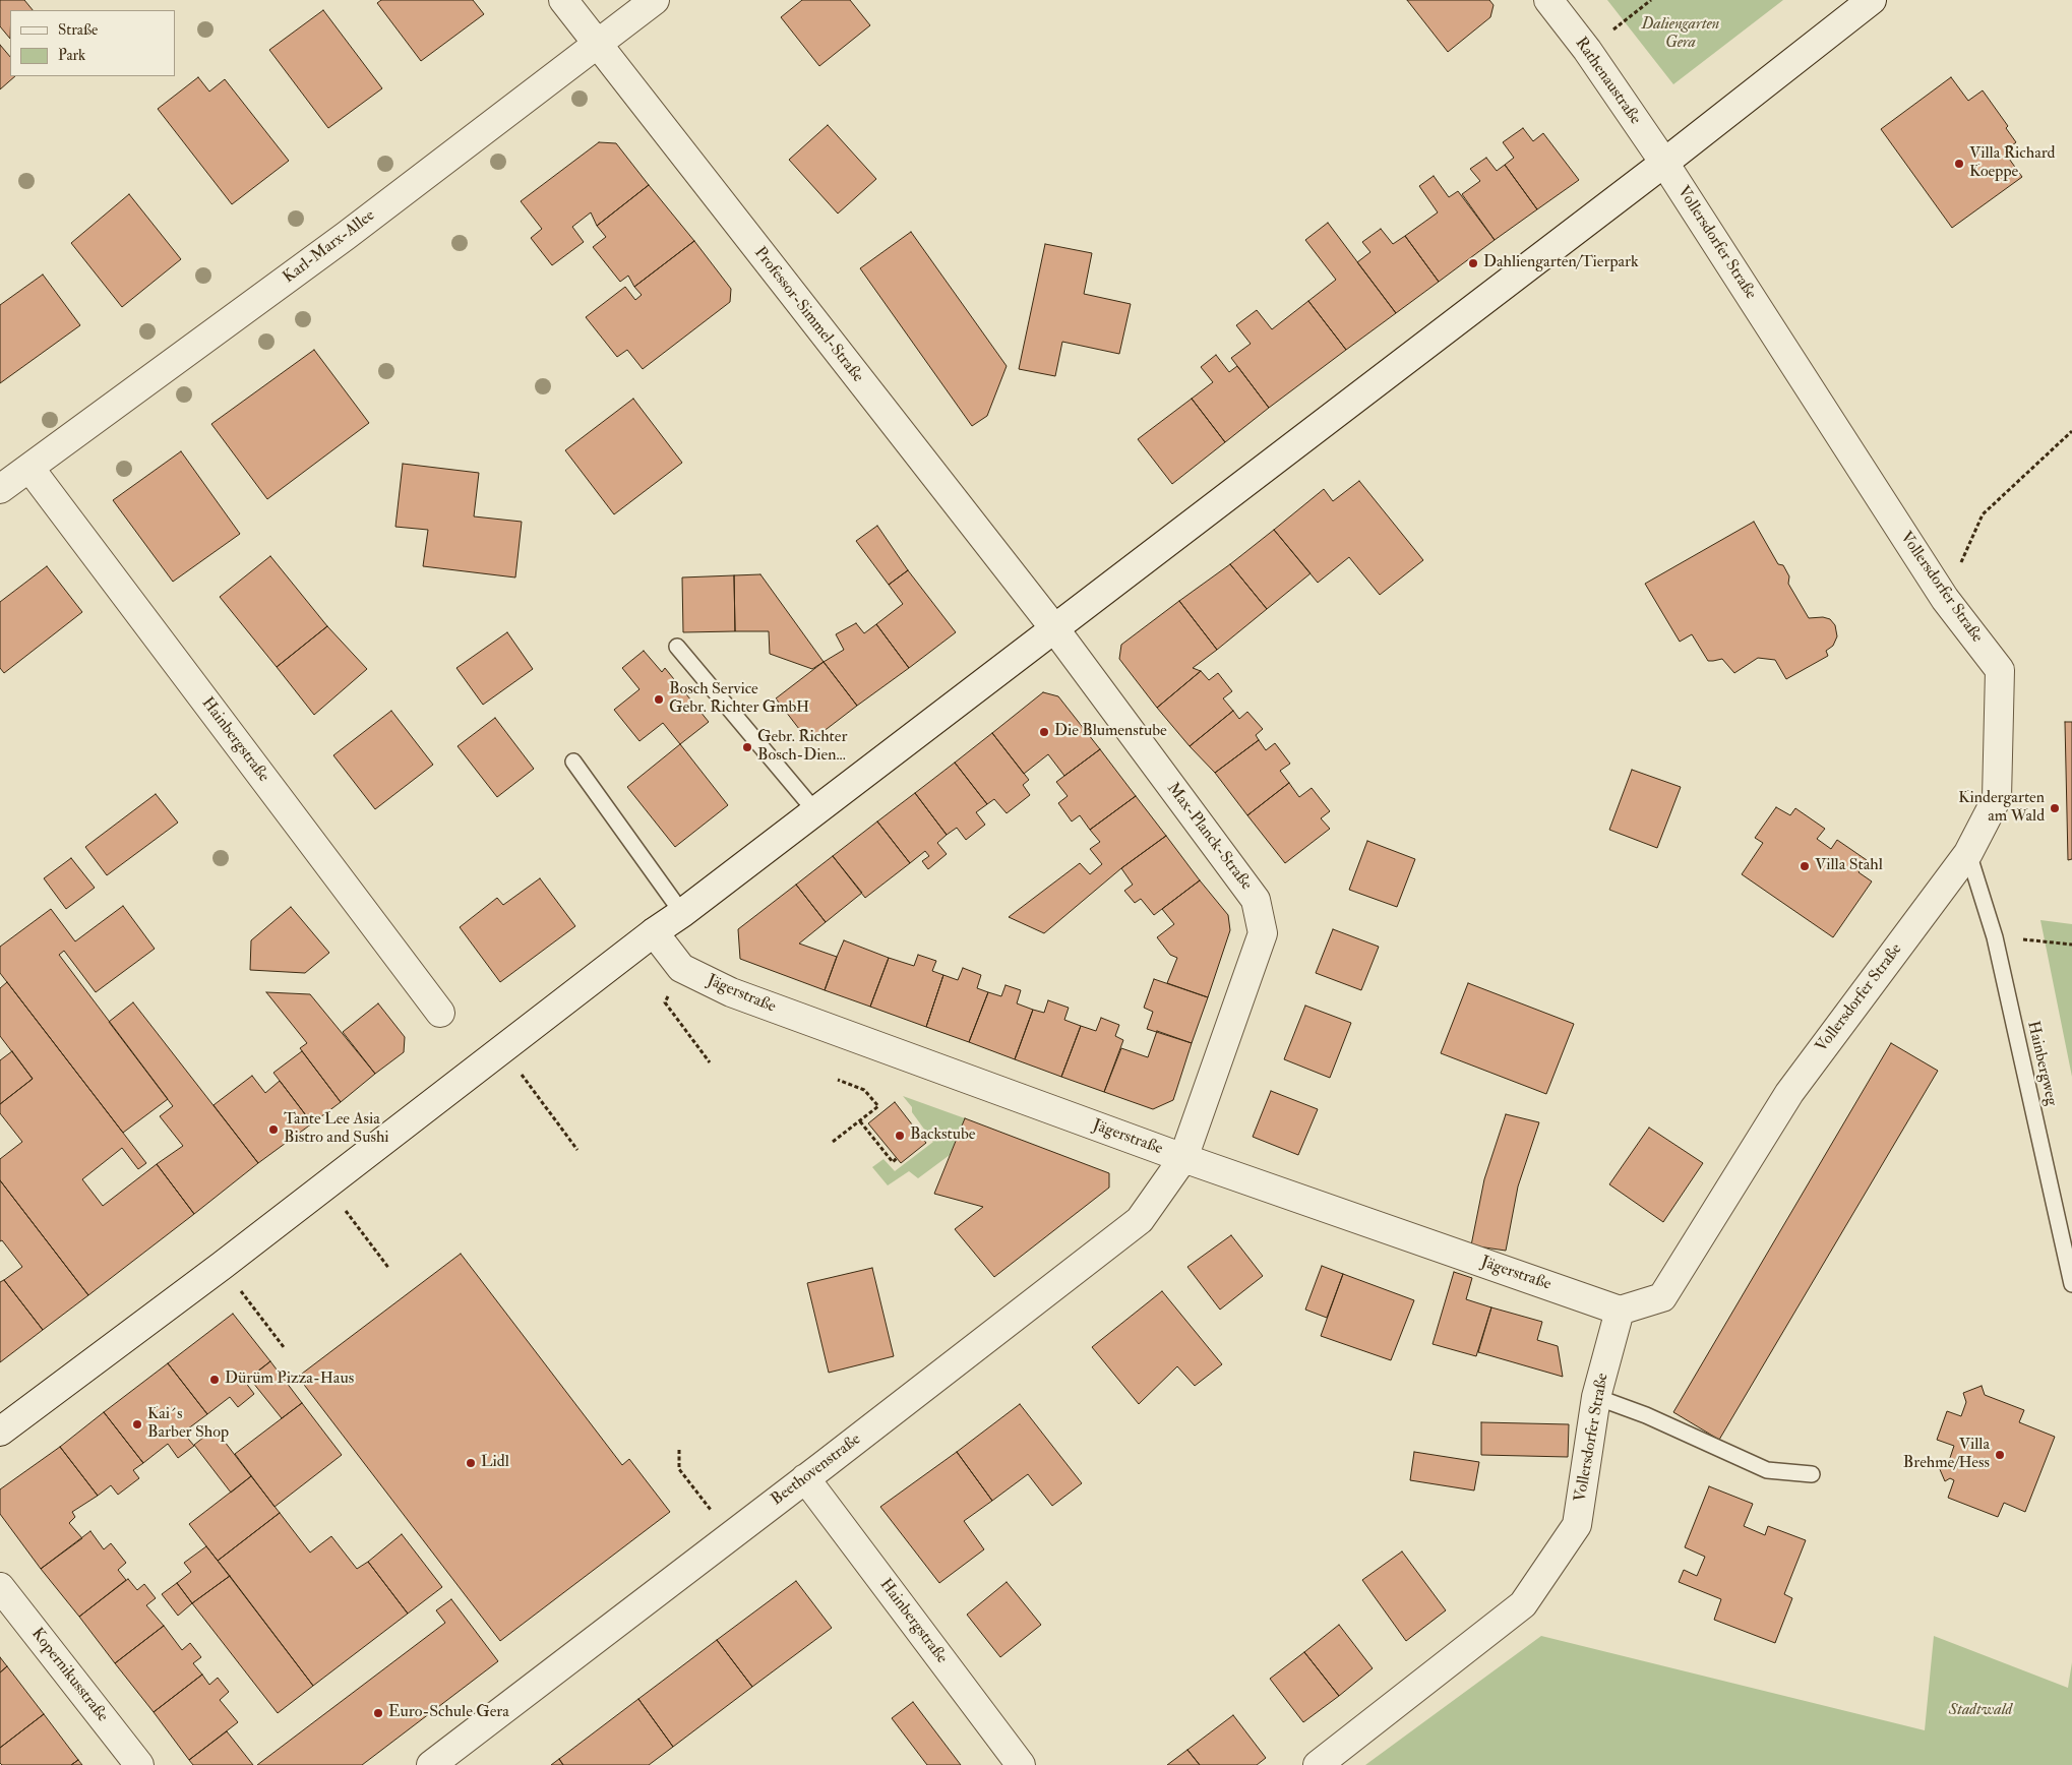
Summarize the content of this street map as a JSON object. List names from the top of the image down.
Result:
{
  "streets": {
    "street": [
      "Rathenaustraße",
      "Vollersdorfer Straße",
      "Karl-Marx-Allee",
      "Professor-Simmel-Straße",
      "Hainbergstraße",
      "Max-Planck-Straße",
      "Jägerstraße",
      "Beethovenstraße",
      "Kopernikusstraße"
    ],
    "lane": ["Hainbergweg"]
  },
  "crossings": [
    ["Rathenaustraße", "Vollersdorfer Straße"],
    ["Vollersdorfer Straße", "Jägerstraße"],
    ["Vollersdorfer Straße", "Hainbergweg"],
    ["Karl-Marx-Allee", "Professor-Simmel-Straße"],
    ["Karl-Marx-Allee", "Hainbergstraße"],
    ["Professor-Simmel-Straße", "Max-Planck-Straße"],
    ["Hainbergstraße", "Beethovenstraße"],
    ["Max-Planck-Straße", "Jägerstraße"],
    ["Max-Planck-Straße", "Beethovenstraße"],
    ["Jägerstraße", "Beethovenstraße"]
  ],
  "parks": ["Daliengarten Gera", "Stadtwald"],
  "places": [
    "Villa Richard Koeppe",
    "Dahliengarten/Tierpark",
    "Bosch Service Gebr. Richter GmbH",
    "Die Blumenstube",
    "Gebr. Richter Bosch-Dien...",
    "Kindergarten am Wald",
    "Villa Stahl",
    "Tante Lee Asia Bistro and Sushi",
    "Backstube",
    "Dürüm Pizza-Haus",
    "Kai´s Barber Shop",
    "Villa Brehme/Hess",
    "Lidl",
    "Euro-Schule Gera"
  ],
  "legend": ["Straße", "Park"]
}
